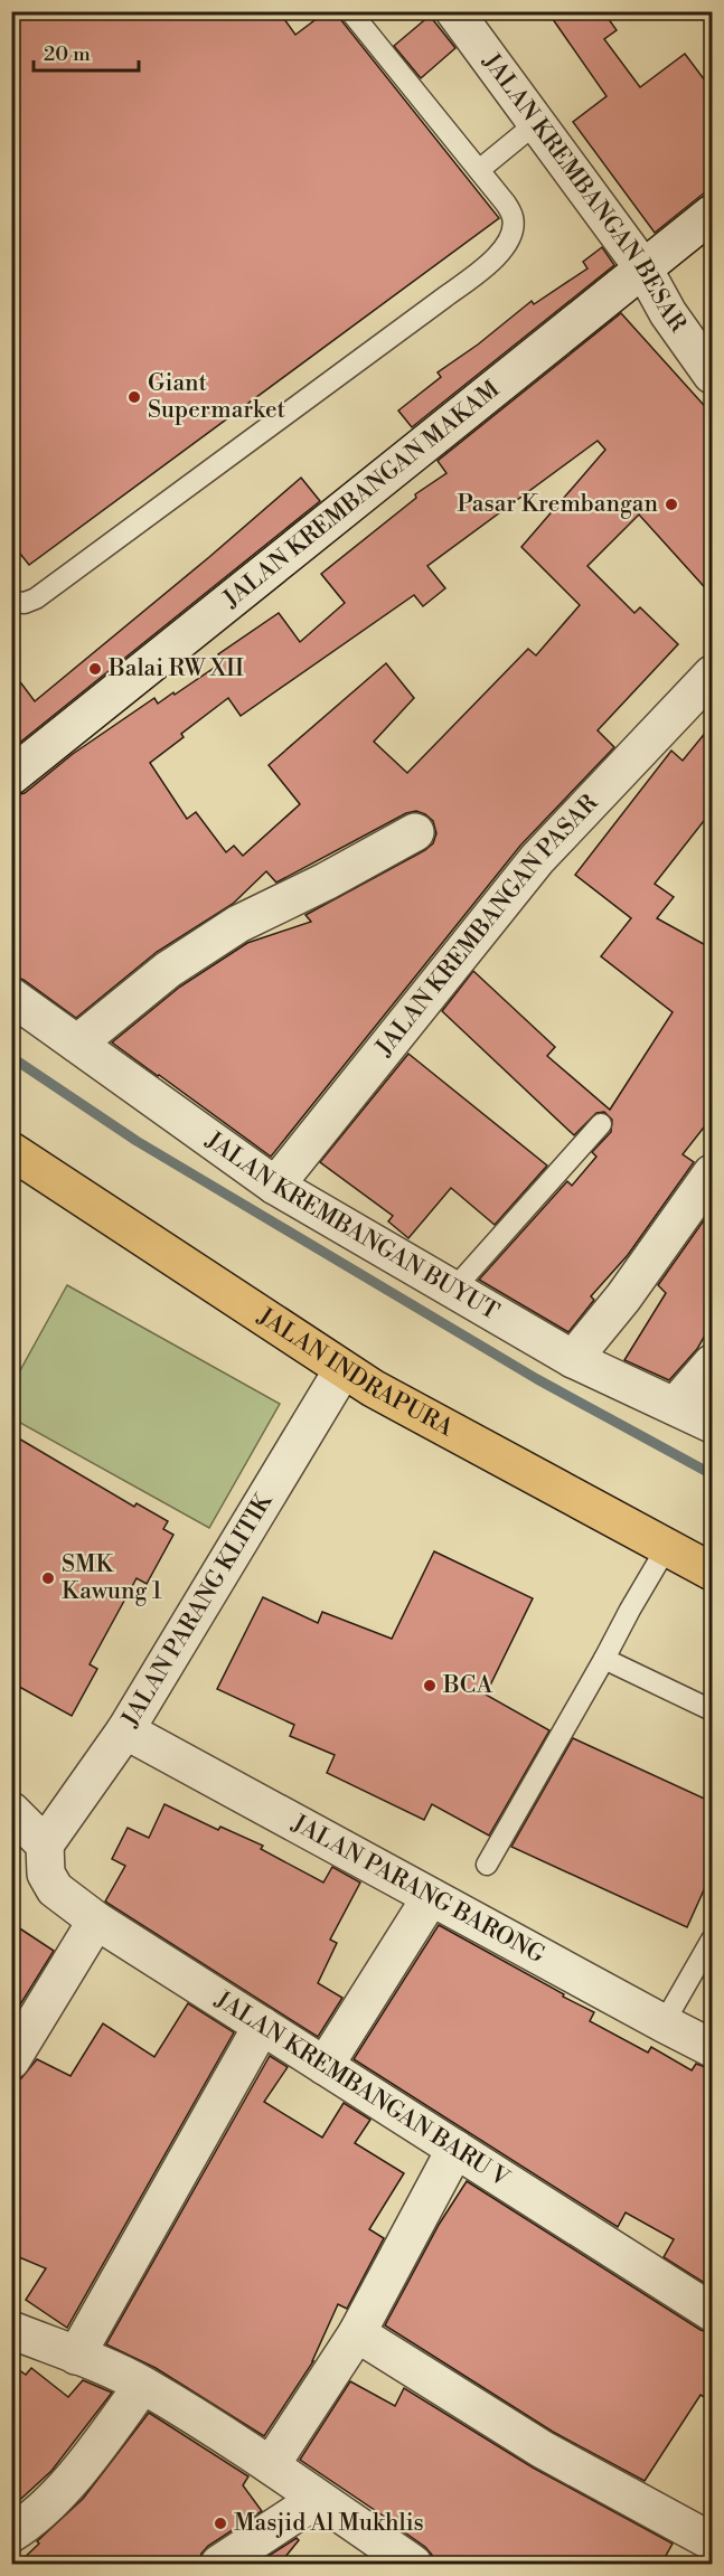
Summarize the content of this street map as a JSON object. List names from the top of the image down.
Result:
{
  "streets": {
    "main road": ["JALAN INDRAPURA"],
    "street": [
      "JALAN KREMBANGAN BESAR",
      "JALAN KREMBANGAN MAKAM",
      "JALAN KREMBANGAN PASAR",
      "JALAN KREMBANGAN BUYUT",
      "JALAN PARANG KLITIK",
      "JALAN PARANG BARONG",
      "JALAN KREMBANGAN BARU V"
    ]
  },
  "crossings": [
    ["JALAN KREMBANGAN BESAR", "JALAN KREMBANGAN MAKAM"],
    ["JALAN KREMBANGAN PASAR", "JALAN KREMBANGAN BUYUT"],
    ["JALAN INDRAPURA", "JALAN PARANG KLITIK"],
    ["JALAN PARANG KLITIK", "JALAN PARANG BARONG"],
    ["JALAN PARANG KLITIK", "JALAN KREMBANGAN BARU V"]
  ],
  "places": [
    "Giant Supermarket",
    "Pasar Krembangan",
    "Balai RW XII",
    "SMK Kawung 1",
    "BCA",
    "Masjid Al Mukhlis"
  ],
  "scale_bar": "20 m"
}
